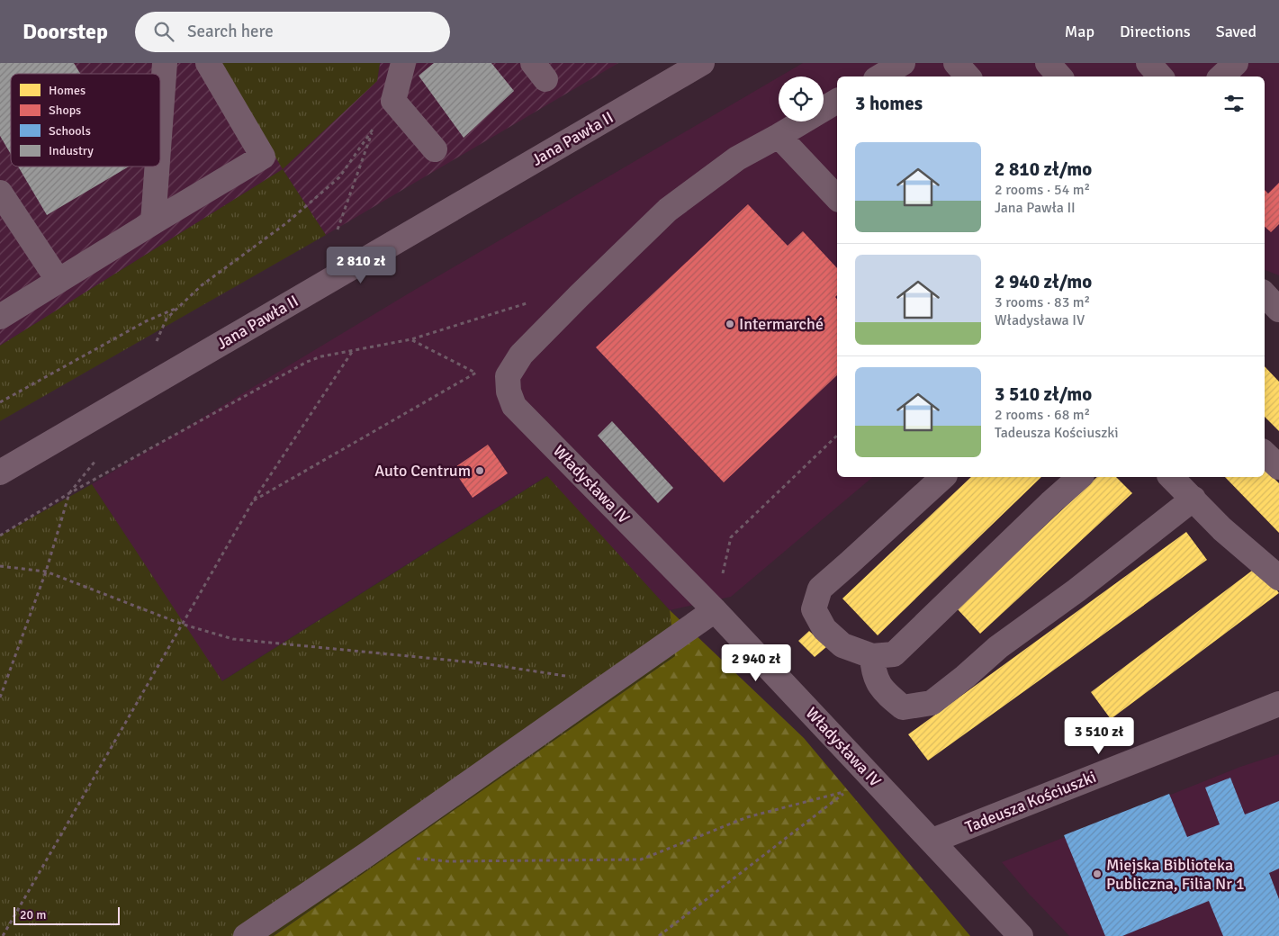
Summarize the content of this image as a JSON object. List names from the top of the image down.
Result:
{
  "streets": {
    "main road": ["Jana Pawła II"],
    "street": ["Władysława IV", "Tadeusza Kościuszki"]
  },
  "crossings": [
    ["Władysława IV", "Tadeusza Kościuszki"]
  ],
  "places": ["Intermarché", "Auto Centrum", "Miejska Biblioteka Publiczna, Filia Nr 1"],
  "legend": [
    "Homes",
    "Shops",
    "Schools",
    "Industry"
  ],
  "scale_bar": "20 m",
  "page": {
    "header": "Doorstep",
    "search": "Search here",
    "nav": ["Map", "Directions", "Saved"],
    "heading": "3 homes",
    "list": [
      {
        "name": "2 810 zł/mo",
        "note": "2 rooms · 54 m² · Jana Pawła II"
      },
      {
        "name": "2 940 zł/mo",
        "note": "3 rooms · 83 m² · Władysława IV"
      },
      {
        "name": "3 510 zł/mo",
        "note": "2 rooms · 68 m² · Tadeusza Kościuszki"
      }
    ],
    "price": ["2 810 zł", "2 940 zł", "3 510 zł"],
    "scale": "20 m"
  }
}
